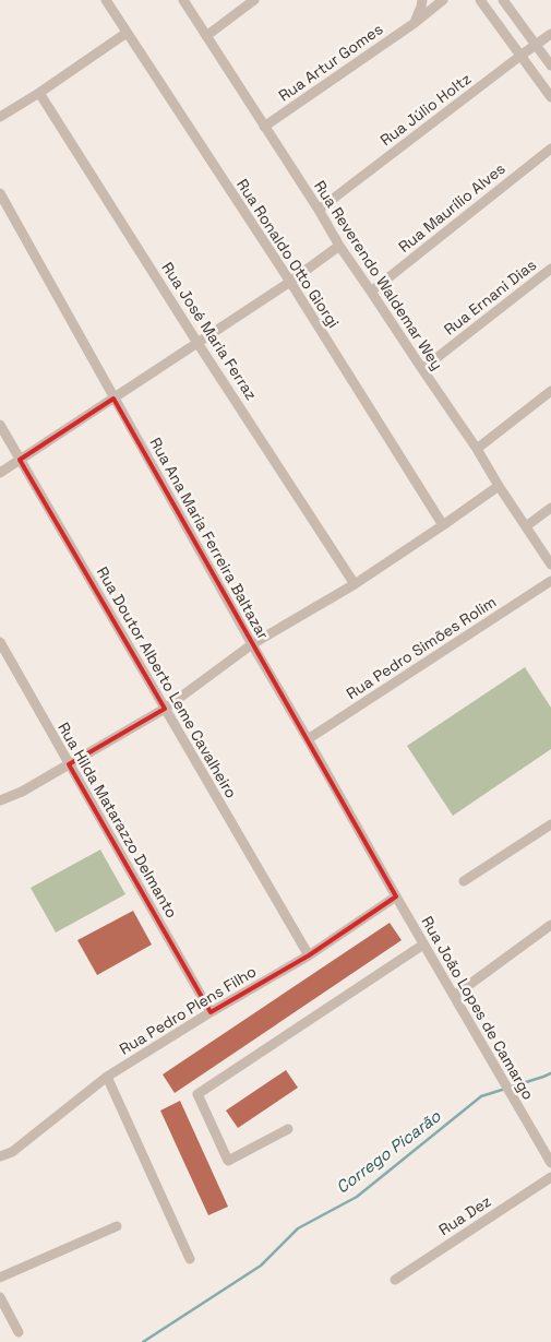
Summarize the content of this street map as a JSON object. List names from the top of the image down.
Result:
{
  "streets": {
    "street": [
      "Rua Artur Gomes",
      "Rua Júlio Holtz",
      "Rua Maurílio Alves",
      "Rua Ronaldo Otto Giorgi",
      "Rua Reverendo Waldemar Wey",
      "Rua Ernani Dias",
      "Rua José Maria Ferraz",
      "Rua Ana Maria Ferreira Baltazar",
      "Rua Pedro Simões Rolim",
      "Rua Doutor Alberto Leme Cavalheiro",
      "Rua Hilda Matarazzo Delmanto",
      "Rua João Lopes de Camargo",
      "Rua Pedro Plens Filho",
      "Rua Dez"
    ]
  },
  "crossings": [
    ["Rua Artur Gomes", "Rua Reverendo Waldemar Wey"],
    ["Rua Júlio Holtz", "Rua Reverendo Waldemar Wey"],
    ["Rua Maurílio Alves", "Rua Reverendo Waldemar Wey"],
    ["Rua Reverendo Waldemar Wey", "Rua Ernani Dias"],
    ["Rua Ana Maria Ferreira Baltazar", "Rua Pedro Simões Rolim"],
    ["Rua Ana Maria Ferreira Baltazar", "Rua João Lopes de Camargo"],
    ["Rua Ana Maria Ferreira Baltazar", "Rua Pedro Plens Filho"],
    ["Rua Doutor Alberto Leme Cavalheiro", "Rua Pedro Plens Filho"],
    ["Rua Hilda Matarazzo Delmanto", "Rua Pedro Plens Filho"],
    ["Rua João Lopes de Camargo", "Rua Pedro Plens Filho"]
  ],
  "water": ["Corrego Picarão"]
}
